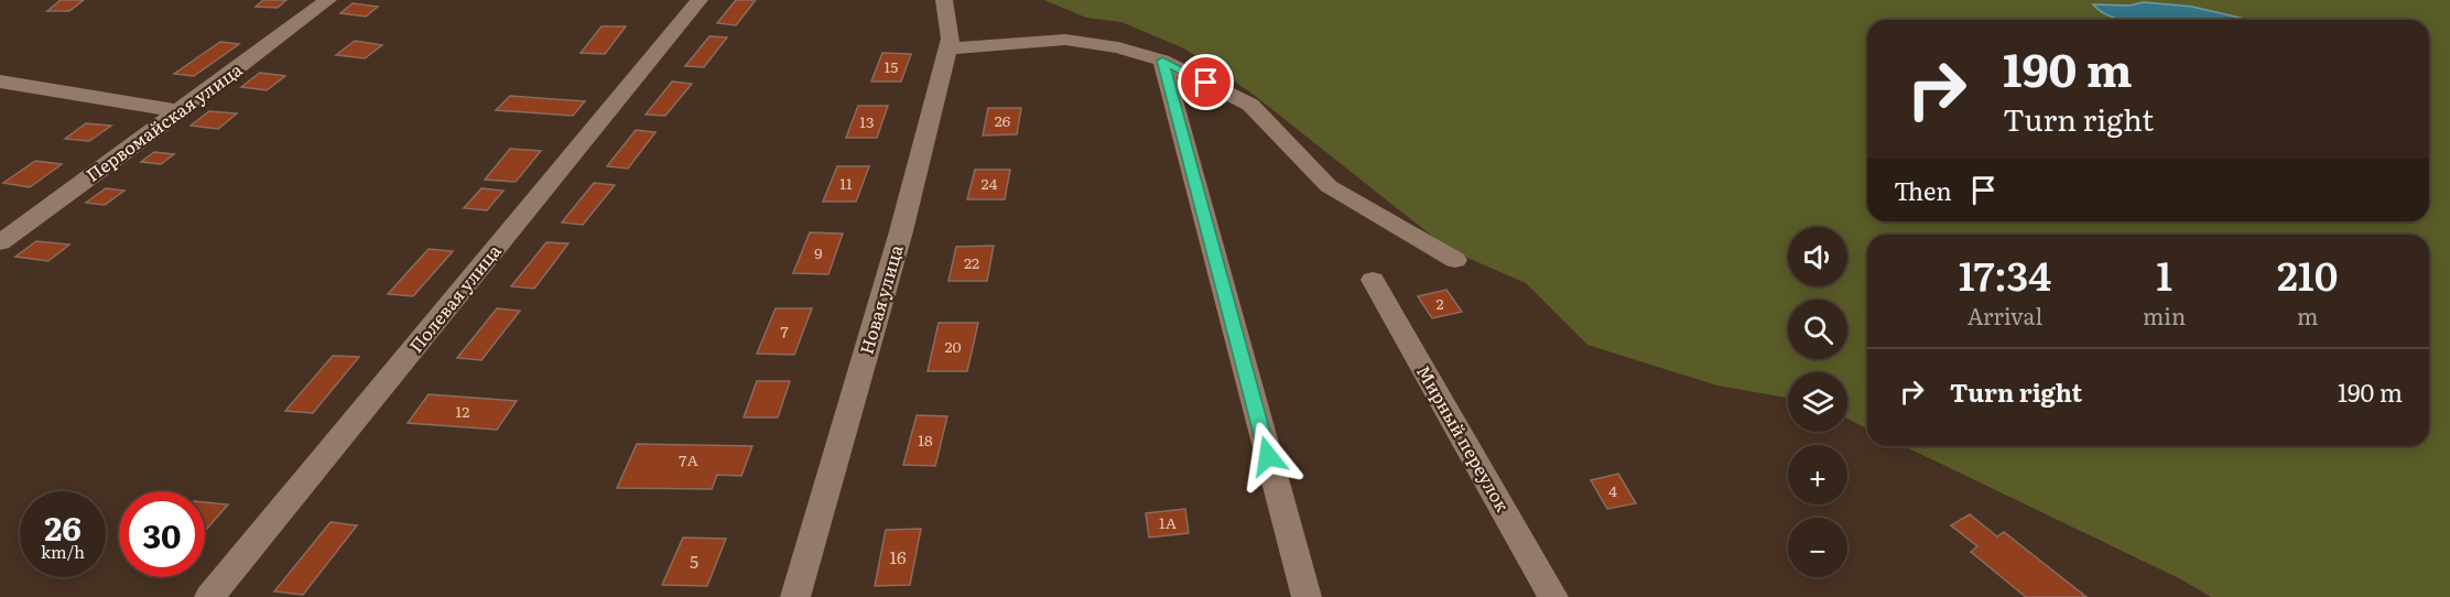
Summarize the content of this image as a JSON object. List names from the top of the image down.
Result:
{
  "streets": {
    "street": [
      "Первомайская улица",
      "Полевая улица",
      "Новая улица",
      "Мирный переулок"
    ]
  },
  "house_numbers": [
    "15",
    "26",
    "13",
    "11",
    "24",
    "9",
    "22",
    "2",
    "7",
    "20",
    "12",
    "18",
    "7А",
    "4",
    "1А",
    "16",
    "5"
  ],
  "page": {
    "turn": ["190 m", "Turn right"],
    "then": "Then",
    "map_buttons": ["+", "−"],
    "eta": [
      "17:34",
      "Arrival",
      "1",
      "min",
      "210",
      "m"
    ],
    "list": [
      {
        "name": "Turn right",
        "value": "190 m"
      }
    ],
    "speed": "26 km/h",
    "limit": "30"
  }
}
